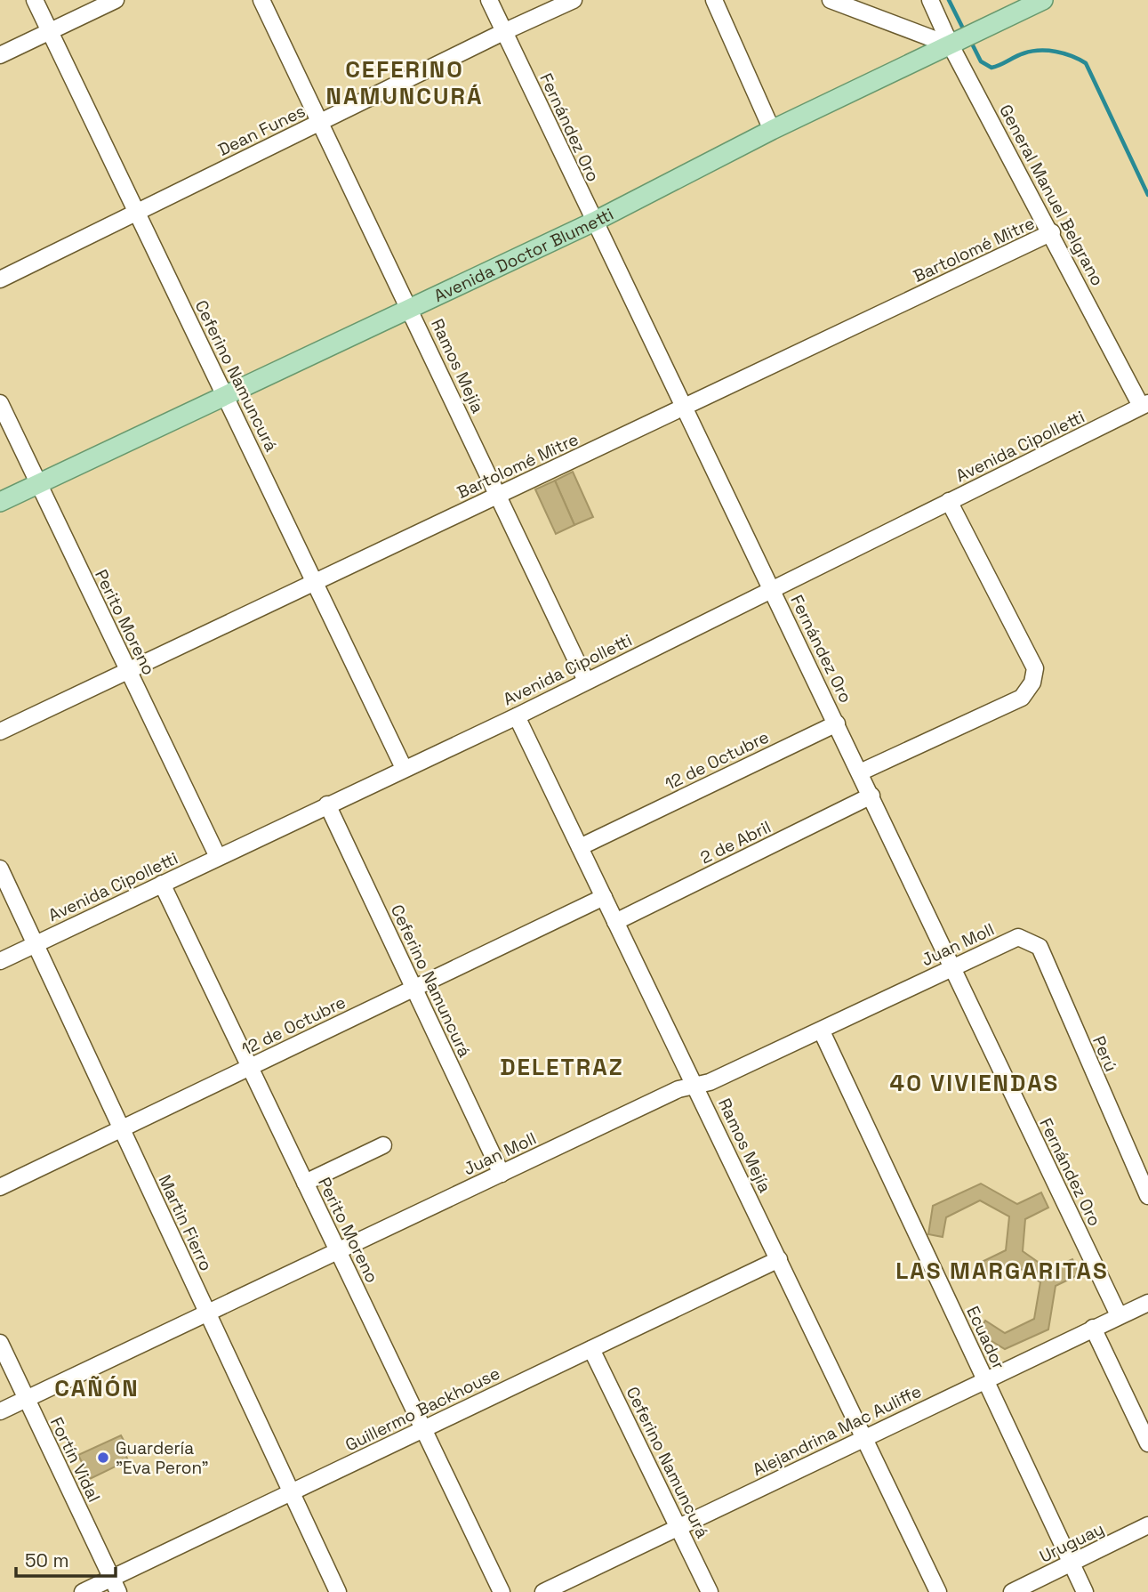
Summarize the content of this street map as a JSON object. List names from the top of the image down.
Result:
{
  "streets": {
    "main road": ["Avenida Doctor Blumetti"],
    "street": [
      "Fernández Oro",
      "Dean Funes",
      "General Manuel Belgrano",
      "Bartolomé Mitre",
      "Ramos Mejía",
      "Ceferino Namuncurá",
      "Avenida Cipolletti",
      "Perito Moreno",
      "12 de Octubre",
      "2 de Abril",
      "Juan Moll",
      "Perú",
      "Martin Fierro",
      "Ecuador",
      "Guillermo Backhouse",
      "Alejandrina Mac Auliffe",
      "Fortín Vidal",
      "Uruguay"
    ]
  },
  "crossings": [
    ["Fernández Oro", "Dean Funes"],
    ["Fernández Oro", "Bartolomé Mitre"],
    ["Fernández Oro", "Avenida Doctor Blumetti"],
    ["Fernández Oro", "Avenida Cipolletti"],
    ["Fernández Oro", "12 de Octubre"],
    ["Fernández Oro", "2 de Abril"],
    ["Fernández Oro", "Juan Moll"],
    ["Fernández Oro", "Alejandrina Mac Auliffe"],
    ["Dean Funes", "Ramos Mejía"],
    ["Dean Funes", "Ceferino Namuncurá"],
    ["General Manuel Belgrano", "Bartolomé Mitre"],
    ["General Manuel Belgrano", "Avenida Doctor Blumetti"],
    ["General Manuel Belgrano", "Avenida Cipolletti"],
    ["Bartolomé Mitre", "Ramos Mejía"],
    ["Bartolomé Mitre", "Ceferino Namuncurá"],
    ["Bartolomé Mitre", "Perito Moreno"],
    ["Avenida Doctor Blumetti", "Ramos Mejía"],
    ["Avenida Doctor Blumetti", "Ceferino Namuncurá"],
    ["Avenida Doctor Blumetti", "Perito Moreno"],
    ["Ramos Mejía", "Avenida Cipolletti"],
    ["Ramos Mejía", "12 de Octubre"],
    ["Ramos Mejía", "2 de Abril"],
    ["Ramos Mejía", "Juan Moll"],
    ["Ramos Mejía", "Guillermo Backhouse"],
    ["Ramos Mejía", "Alejandrina Mac Auliffe"],
    ["Ceferino Namuncurá", "Avenida Cipolletti"],
    ["Ceferino Namuncurá", "12 de Octubre"],
    ["Ceferino Namuncurá", "Juan Moll"],
    ["Ceferino Namuncurá", "Guillermo Backhouse"],
    ["Ceferino Namuncurá", "Alejandrina Mac Auliffe"],
    ["Avenida Cipolletti", "Perito Moreno"],
    ["Avenida Cipolletti", "Martin Fierro"],
    ["Perito Moreno", "12 de Octubre"],
    ["Perito Moreno", "Juan Moll"],
    ["Perito Moreno", "Guillermo Backhouse"],
    ["12 de Octubre", "Martin Fierro"],
    ["Juan Moll", "Perú"],
    ["Juan Moll", "Martin Fierro"],
    ["Juan Moll", "Ecuador"],
    ["Juan Moll", "Fortín Vidal"],
    ["Martin Fierro", "Guillermo Backhouse"],
    ["Ecuador", "Alejandrina Mac Auliffe"],
    ["Ecuador", "Uruguay"],
    ["Guillermo Backhouse", "Fortín Vidal"]
  ],
  "districts": [
    "CEFERINO NAMUNCURÁ",
    "DELETRAZ",
    "40 VIVIENDAS",
    "LAS MARGARITAS",
    "CAÑÓN"
  ],
  "places": ["Guardería \"Eva Peron\""],
  "scale_bar": "50 m"
}
